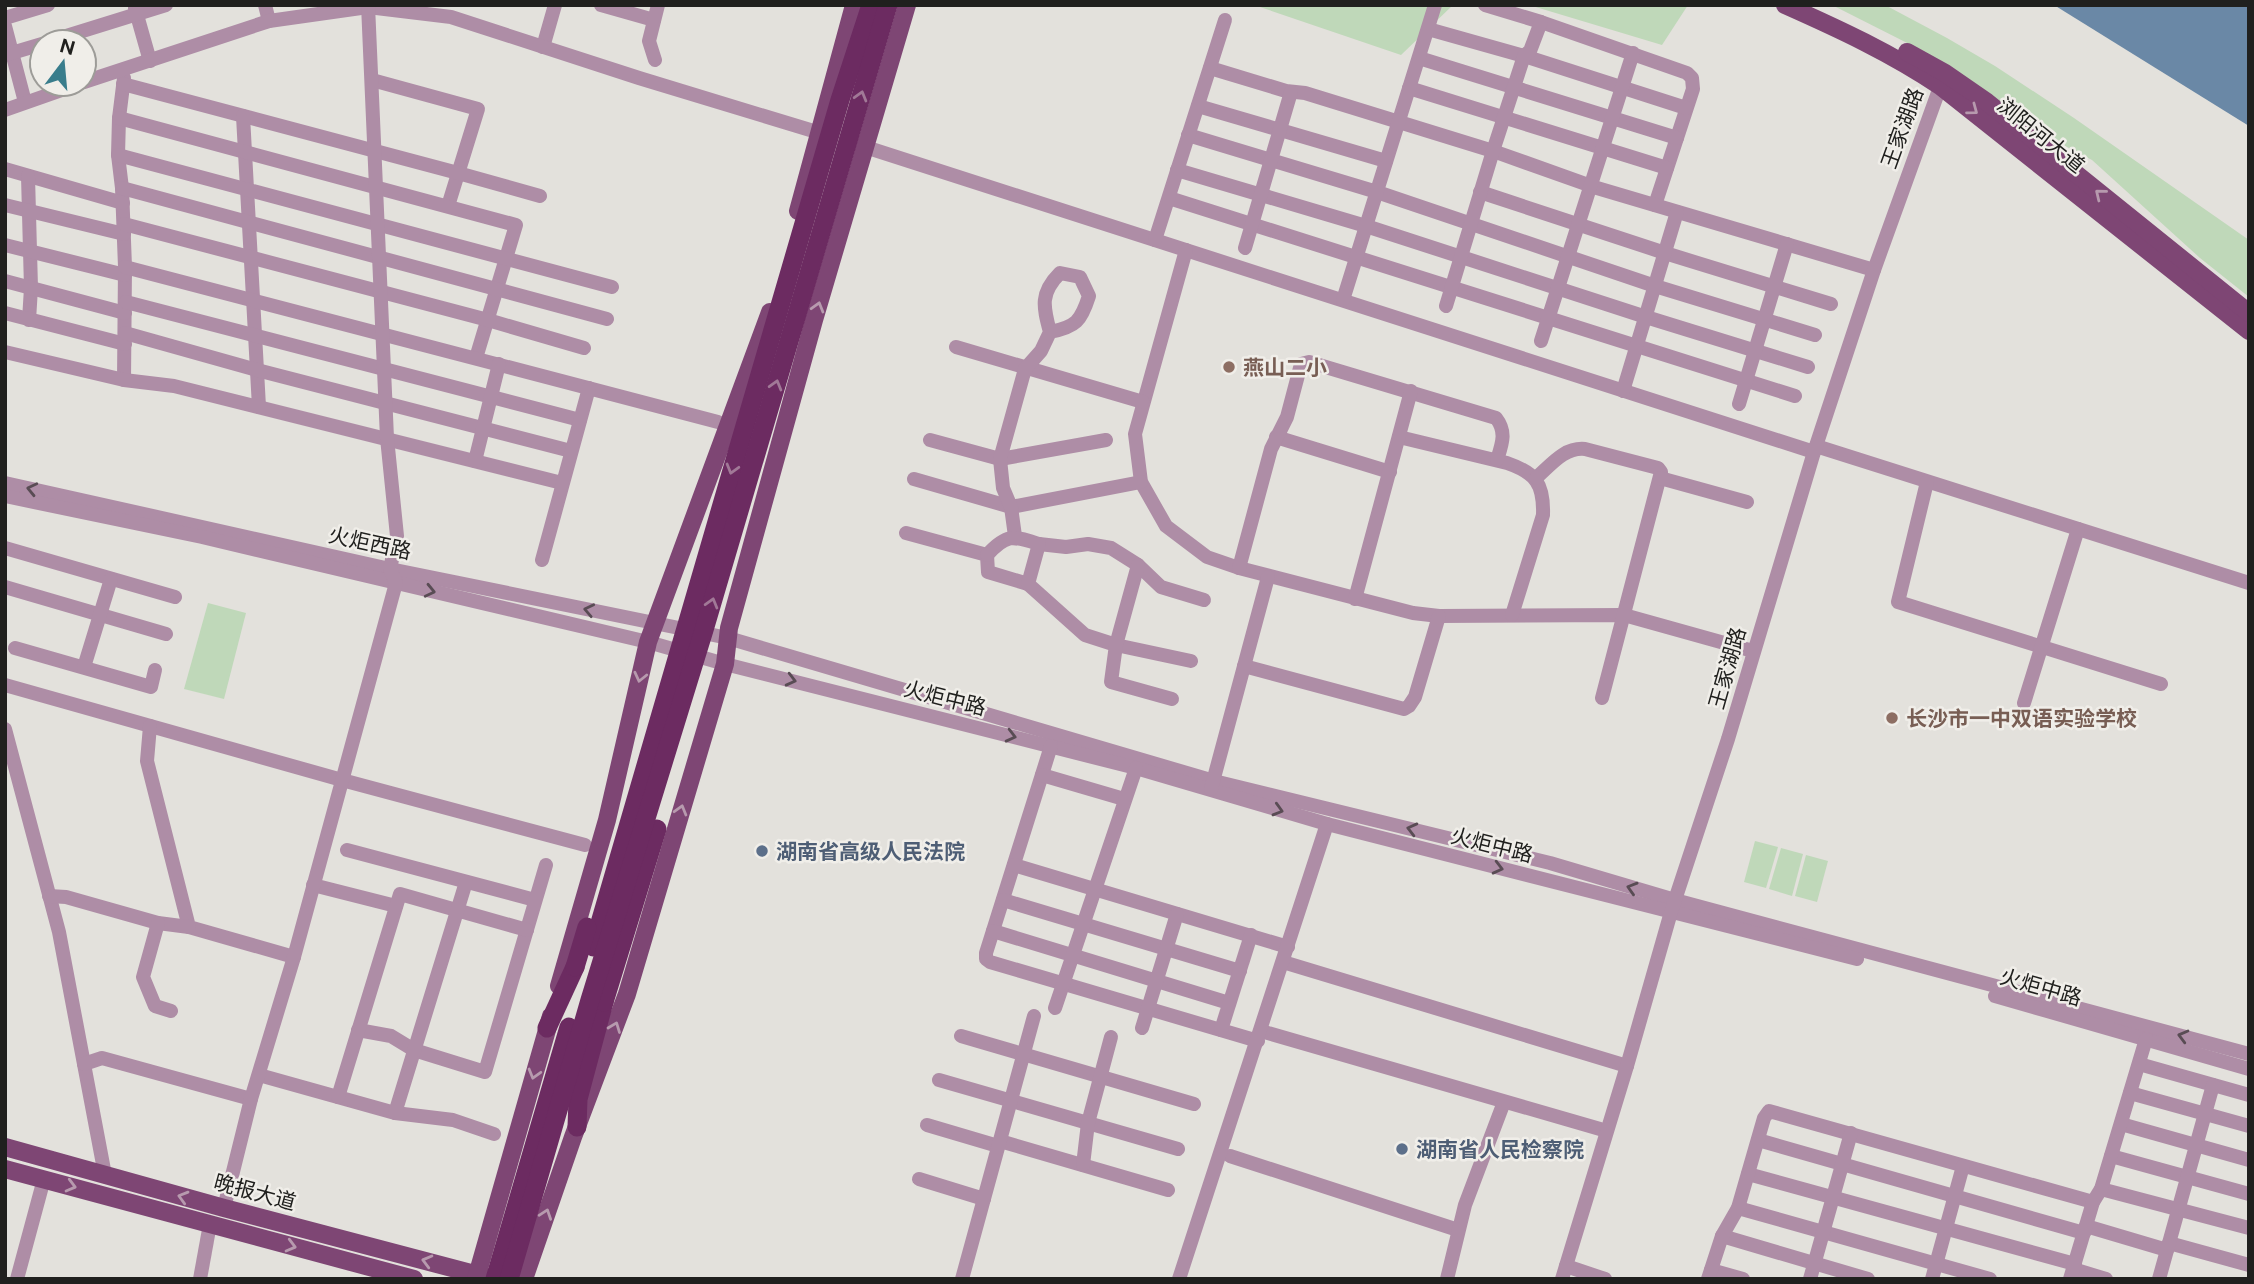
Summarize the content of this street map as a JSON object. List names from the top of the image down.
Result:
{
  "streets": {
    "main road": ["浏阳河大道", "晚报大道"],
    "street": ["王家湖路", "火炬西路", "火炬中路"]
  },
  "crossings": [
    ["王家湖路", "浏阳河大道"],
    ["王家湖路", "火炬中路"],
    ["火炬西路", "火炬中路"]
  ],
  "places": [
    "燕山二小",
    "长沙市一中双语实验学校",
    "湖南省高级人民法院",
    "湖南省人民检察院"
  ],
  "north": "top"
}
